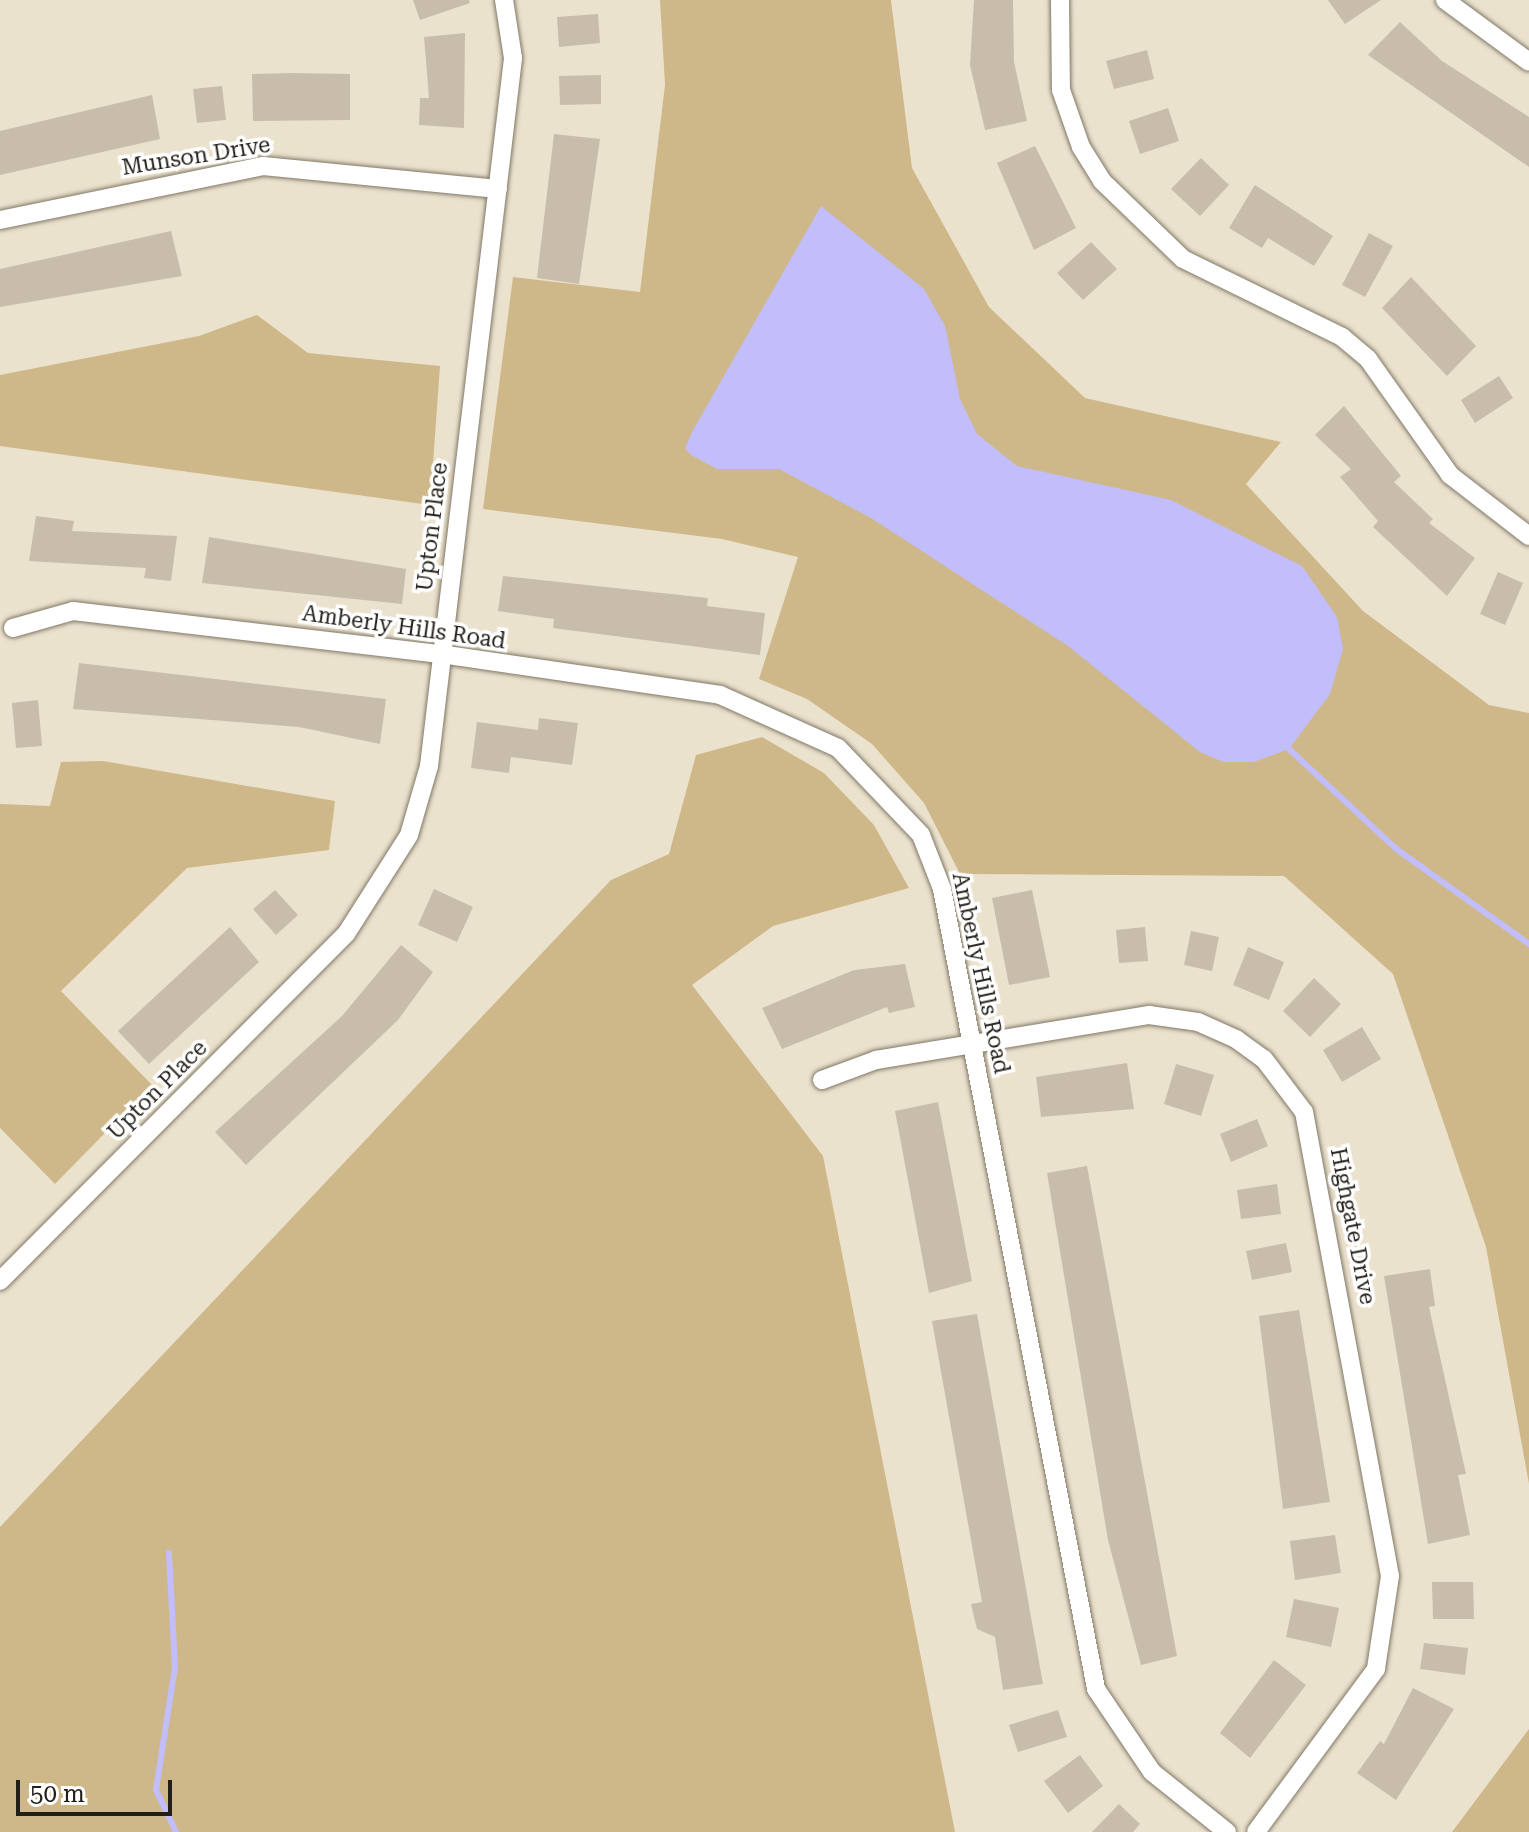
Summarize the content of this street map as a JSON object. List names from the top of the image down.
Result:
{
  "streets": {
    "street": [
      "Munson Drive",
      "Upton Place",
      "Amberly Hills Road",
      "Highgate Drive"
    ]
  },
  "crossings": [
    ["Munson Drive", "Upton Place"],
    ["Upton Place", "Amberly Hills Road"],
    ["Amberly Hills Road", "Highgate Drive"]
  ],
  "scale_bar": "50 m"
}
